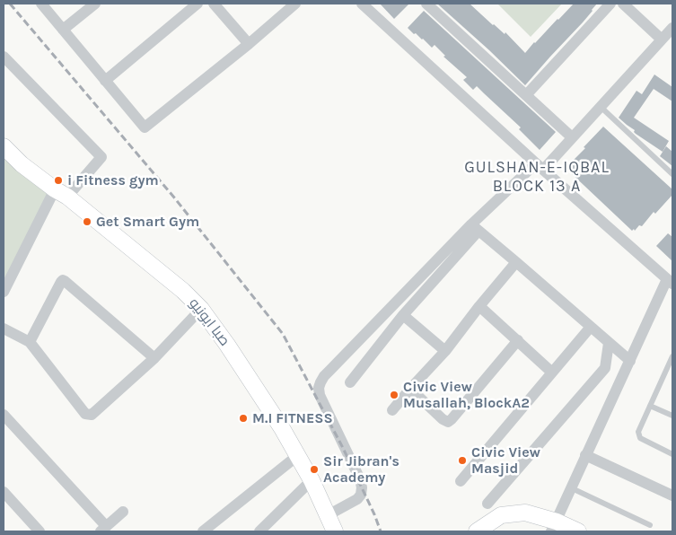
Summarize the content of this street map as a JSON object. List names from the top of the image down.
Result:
{
  "streets": {
    "main road": ["صبا ایونیو"]
  },
  "districts": ["GULSHAN-E-IQBAL BLOCK 13 A"],
  "places": [
    "i Fitness gym",
    "Get Smart Gym",
    "Civic View Musallah, BlockA2",
    "M.I FITNESS",
    "Civic View Masjid",
    "Sir Jibran's Academy"
  ]
}
